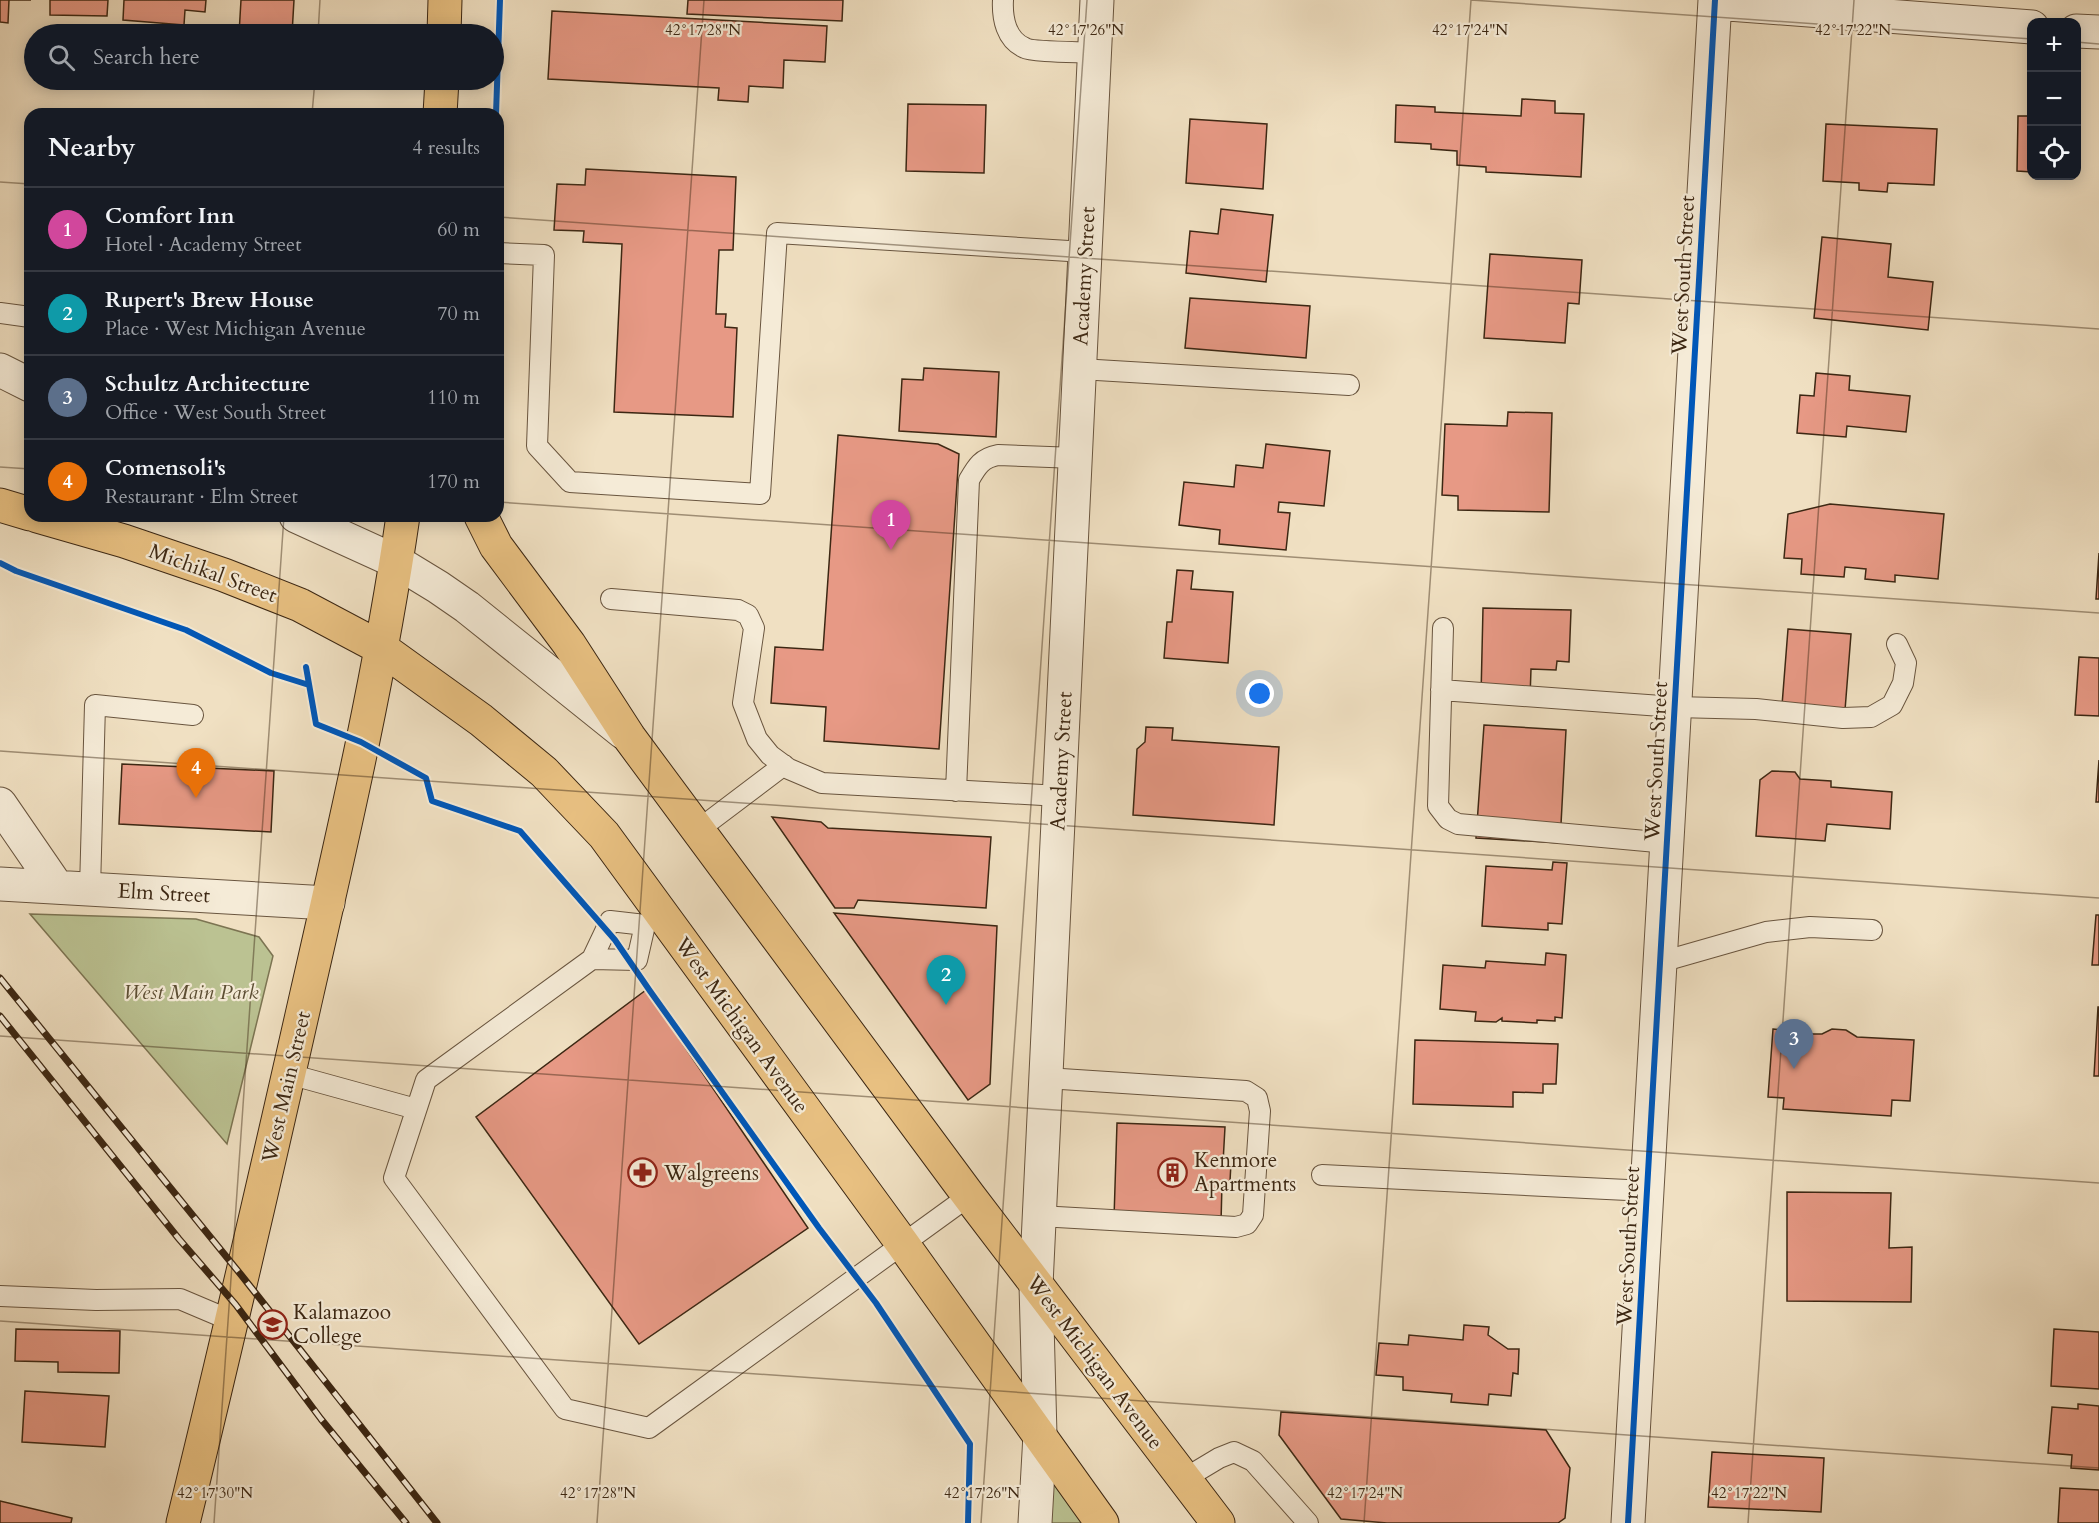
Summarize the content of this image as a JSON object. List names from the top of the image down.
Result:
{
  "streets": {
    "main road": ["Michikal Street", "West Michigan Avenue", "West Main Street"],
    "street": ["West South Street", "Academy Street", "Elm Street"]
  },
  "crossings": [
    ["Academy Street", "West Michigan Avenue"],
    ["Michikal Street", "West Michigan Avenue"],
    ["Michikal Street", "West Main Street"],
    ["Elm Street", "West Main Street"],
    ["West Michigan Avenue", "West Main Street"]
  ],
  "parks": ["West Main Park"],
  "places": {
    "building": ["Kenmore Apartments"],
    "pharmacy": ["Walgreens"],
    "school or university": ["Kalamazoo College"]
  },
  "page": {
    "map_buttons": ["+", "−"],
    "search": "Search here",
    "heading": ["Nearby", "4 results"],
    "list": [
      {
        "mark": "1",
        "name": "Comfort Inn",
        "note": "Hotel · Academy Street",
        "value": "60 m"
      },
      {
        "mark": "2",
        "name": "Rupert's Brew House",
        "note": "Place · West Michigan Avenue",
        "value": "70 m"
      },
      {
        "mark": "3",
        "name": "Schultz Architecture",
        "note": "Office · West South Street",
        "value": "110 m"
      },
      {
        "mark": "4",
        "name": "Comensoli's",
        "note": "Restaurant · Elm Street",
        "value": "170 m"
      }
    ],
    "pins": [
      "1",
      "4",
      "2",
      "3"
    ]
  },
  "coordinates": [
    "42°17'28\"N",
    "42°17'26\"N",
    "42°17'24\"N",
    "42°17'22\"N",
    "42°17'30\"N"
  ]
}
